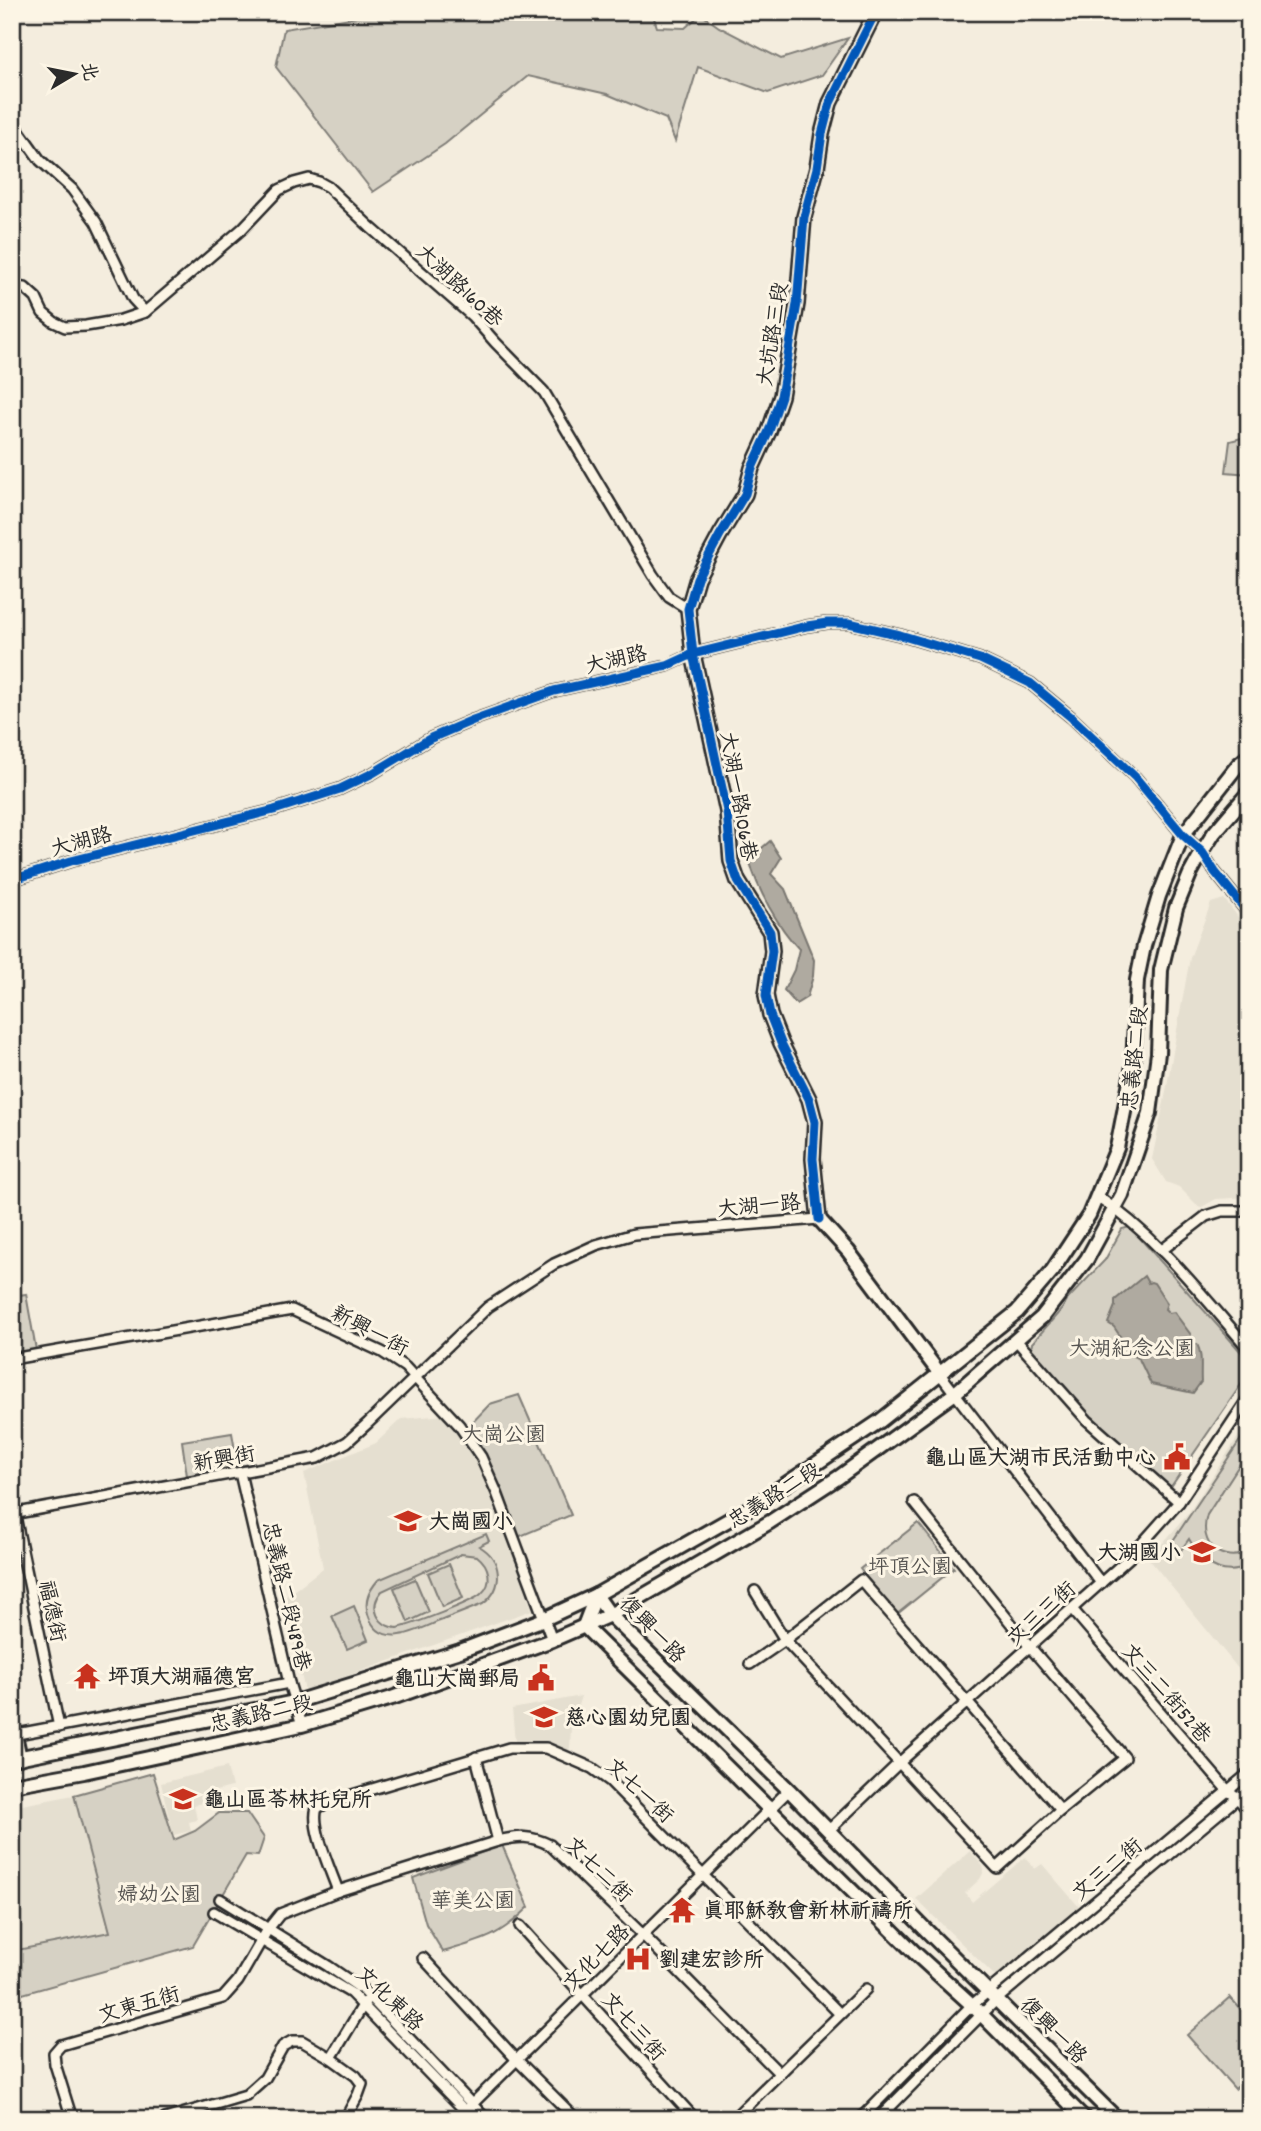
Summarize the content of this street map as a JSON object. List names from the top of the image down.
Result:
{
  "streets": {
    "street": [
      "大湖路160巷",
      "大坑路三段",
      "大湖路",
      "大湖一路106巷",
      "忠義路二段",
      "大湖一路",
      "新興一街",
      "新興街",
      "忠義路二段489巷",
      "福德街",
      "文三三街",
      "復興一路",
      "文三二街52巷",
      "文七一街",
      "文七二街",
      "文三二街",
      "文化七路",
      "文化東路",
      "文東五街",
      "文七三街"
    ]
  },
  "crossings": [
    ["大湖路160巷", "大坑路三段"],
    ["大坑路三段", "大湖路"],
    ["大坑路三段", "大湖一路106巷"],
    ["大湖路", "大湖一路106巷"],
    ["大湖路", "忠義路二段"],
    ["大湖一路106巷", "大湖一路"],
    ["忠義路二段", "大湖一路"],
    ["忠義路二段", "新興一街"],
    ["忠義路二段", "忠義路二段489巷"],
    ["忠義路二段", "復興一路"],
    ["大湖一路", "新興一街"],
    ["大湖一路", "新興街"],
    ["大湖一路", "文三三街"],
    ["新興一街", "新興街"],
    ["新興街", "忠義路二段489巷"],
    ["新興街", "福德街"],
    ["文三三街", "復興一路"],
    ["文三三街", "文三二街52巷"],
    ["復興一路", "文三二街"],
    ["復興一路", "文化七路"],
    ["文三二街52巷", "文三二街"],
    ["文七一街", "文七二街"],
    ["文七一街", "文化七路"],
    ["文七二街", "文化七路"],
    ["文七二街", "文化東路"],
    ["文七二街", "文東五街"],
    ["文化七路", "文化東路"],
    ["文化七路", "文七三街"],
    ["文化東路", "文東五街"]
  ],
  "parks": [
    "大湖紀念公園",
    "大崗公園",
    "坪頂公園",
    "婦幼公園",
    "華美公園"
  ],
  "places": {
    "public building": ["龜山區大湖市民活動中心", "龜山大崗郵局"],
    "school or university": [
      "大崗國小",
      "大湖國小",
      "慈心園幼兒園",
      "龜山區苓林托兒所"
    ],
    "temple": ["坪頂大湖福德宮", "真耶穌教會新林祈禱所"],
    "hospital": ["劉建宏診所"]
  },
  "north": "right"
}
